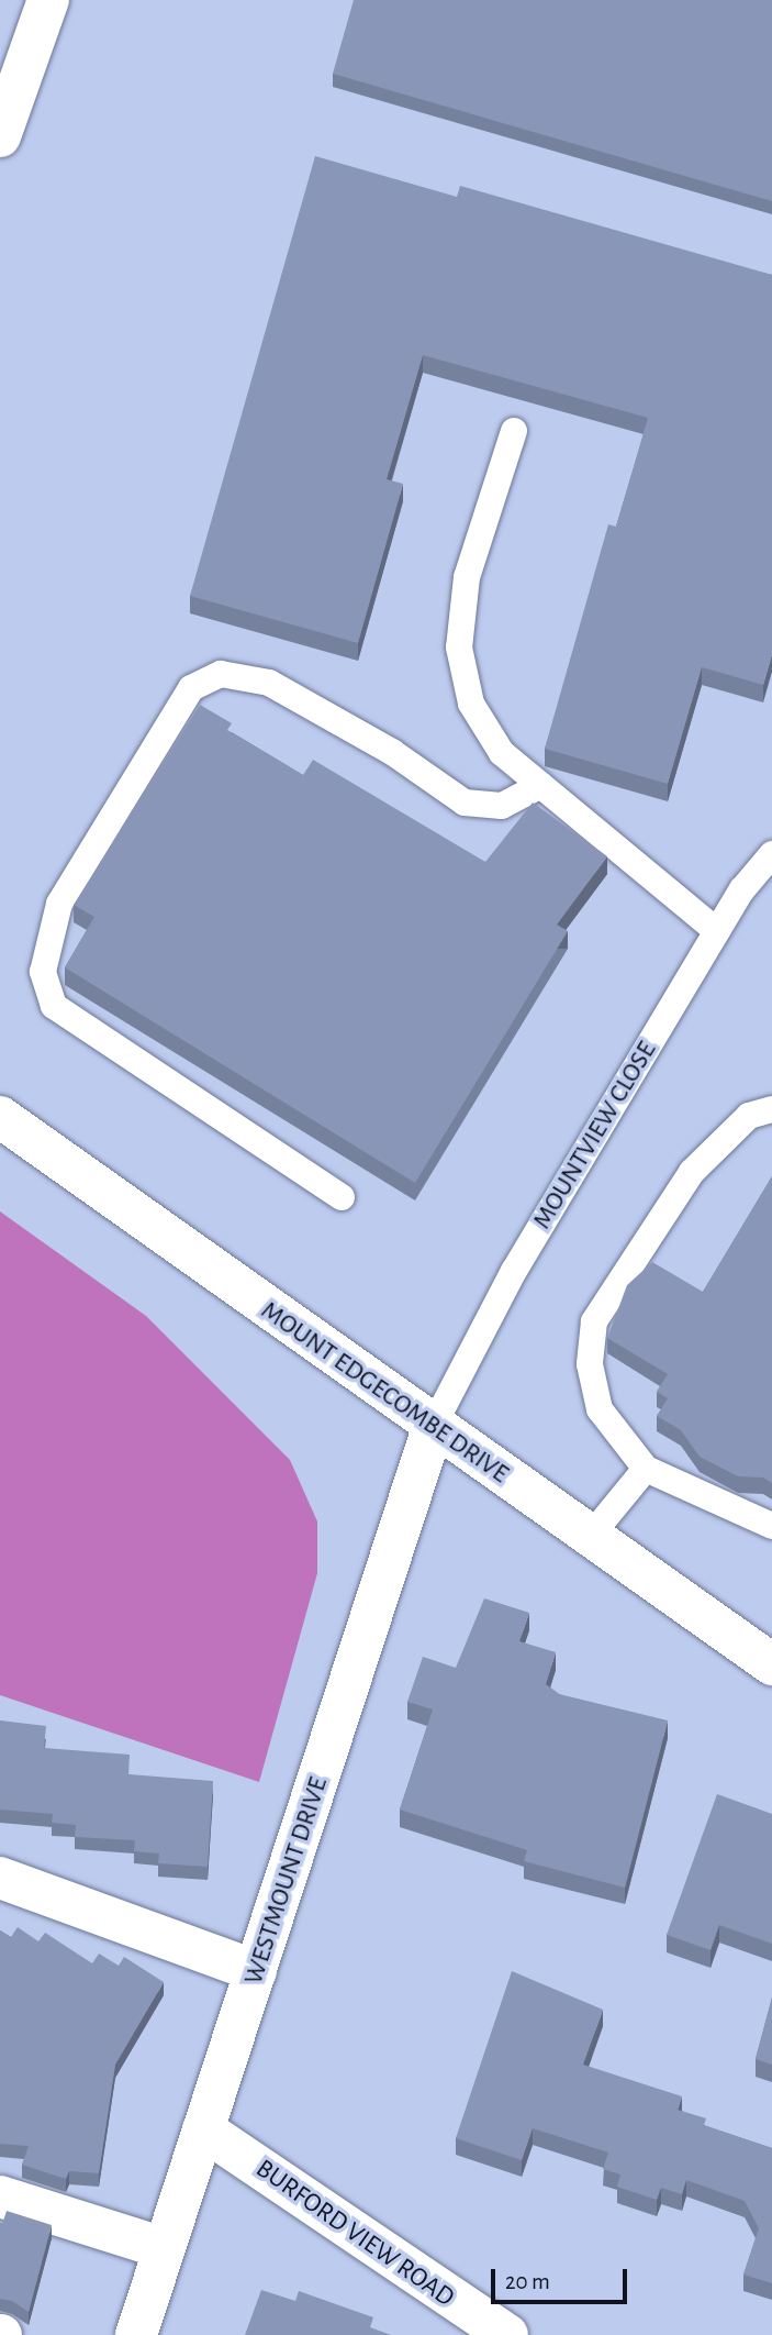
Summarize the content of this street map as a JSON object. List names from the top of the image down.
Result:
{
  "streets": {
    "street": ["MOUNT EDGECOMBE DRIVE", "WESTMOUNT DRIVE", "BURFORD VIEW ROAD"],
    "lane": ["MOUNTVIEW CLOSE"]
  },
  "crossings": [
    ["MOUNTVIEW CLOSE", "MOUNT EDGECOMBE DRIVE"],
    ["MOUNTVIEW CLOSE", "WESTMOUNT DRIVE"],
    ["MOUNT EDGECOMBE DRIVE", "WESTMOUNT DRIVE"],
    ["WESTMOUNT DRIVE", "BURFORD VIEW ROAD"]
  ],
  "scale_bar": "20 m"
}
